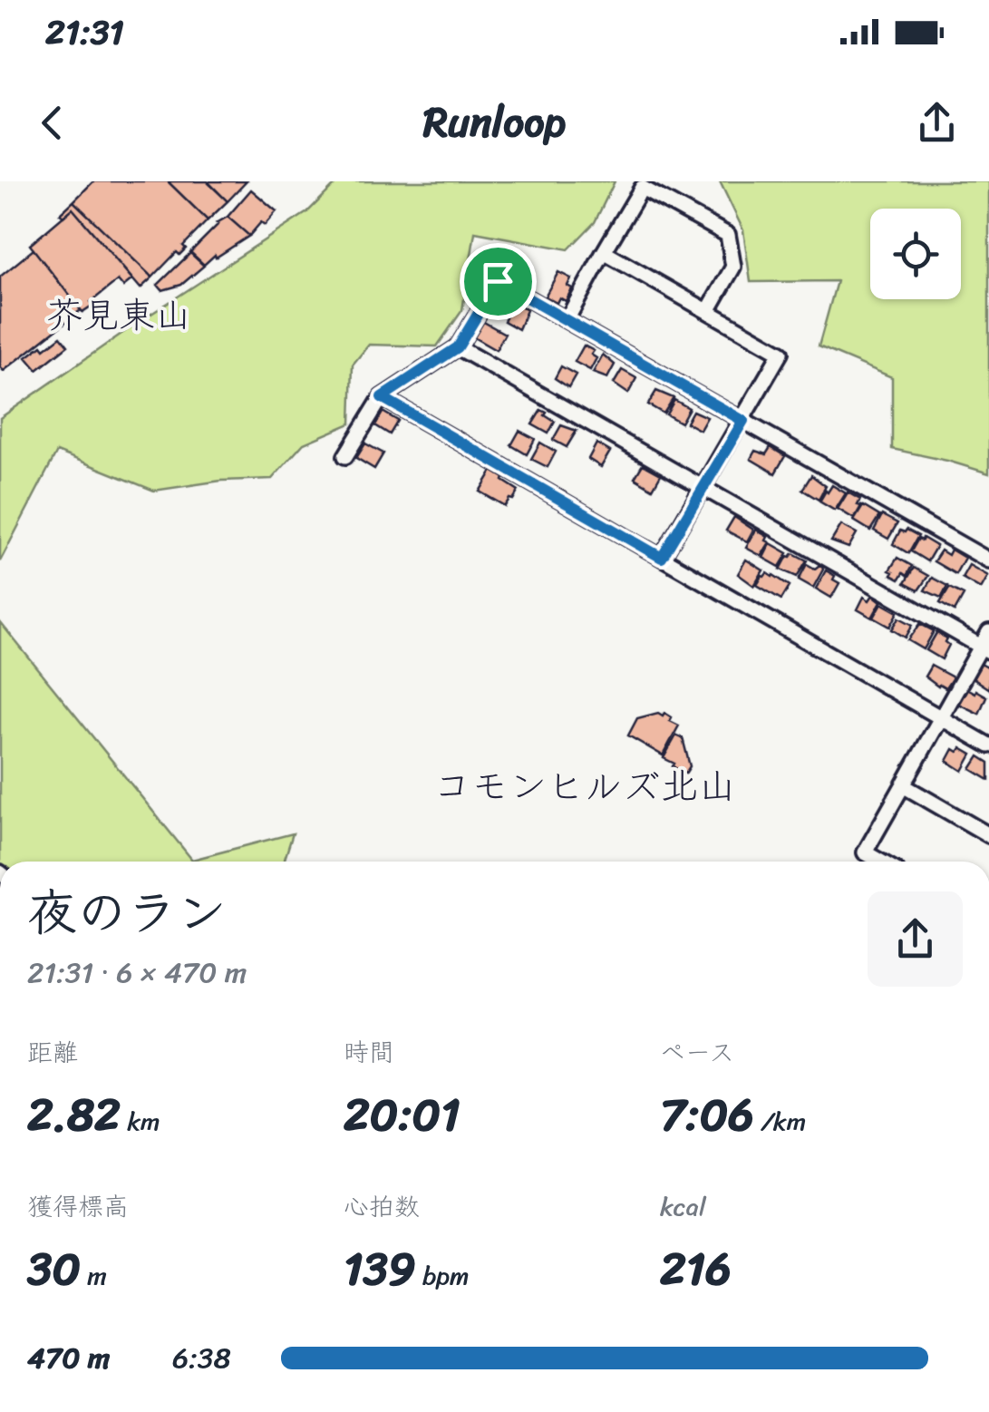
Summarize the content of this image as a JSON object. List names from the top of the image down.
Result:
{
  "districts": ["芥見東山", "コモンヒルズ北山"],
  "page": {
    "status": "21:31",
    "header": "Runloop",
    "heading": ["夜のラン", "21:31 · 6 × 470 m"],
    "stats": [
      ["距離", "2.82 km"],
      ["時間", "20:01"],
      ["ペース", "7:06 /km"],
      ["獲得標高", "30 m"],
      ["心拍数", "139 bpm"],
      ["kcal", "216"]
    ],
    "list": [
      {
        "name": "470 m",
        "note": "6:38"
      }
    ]
  }
}
